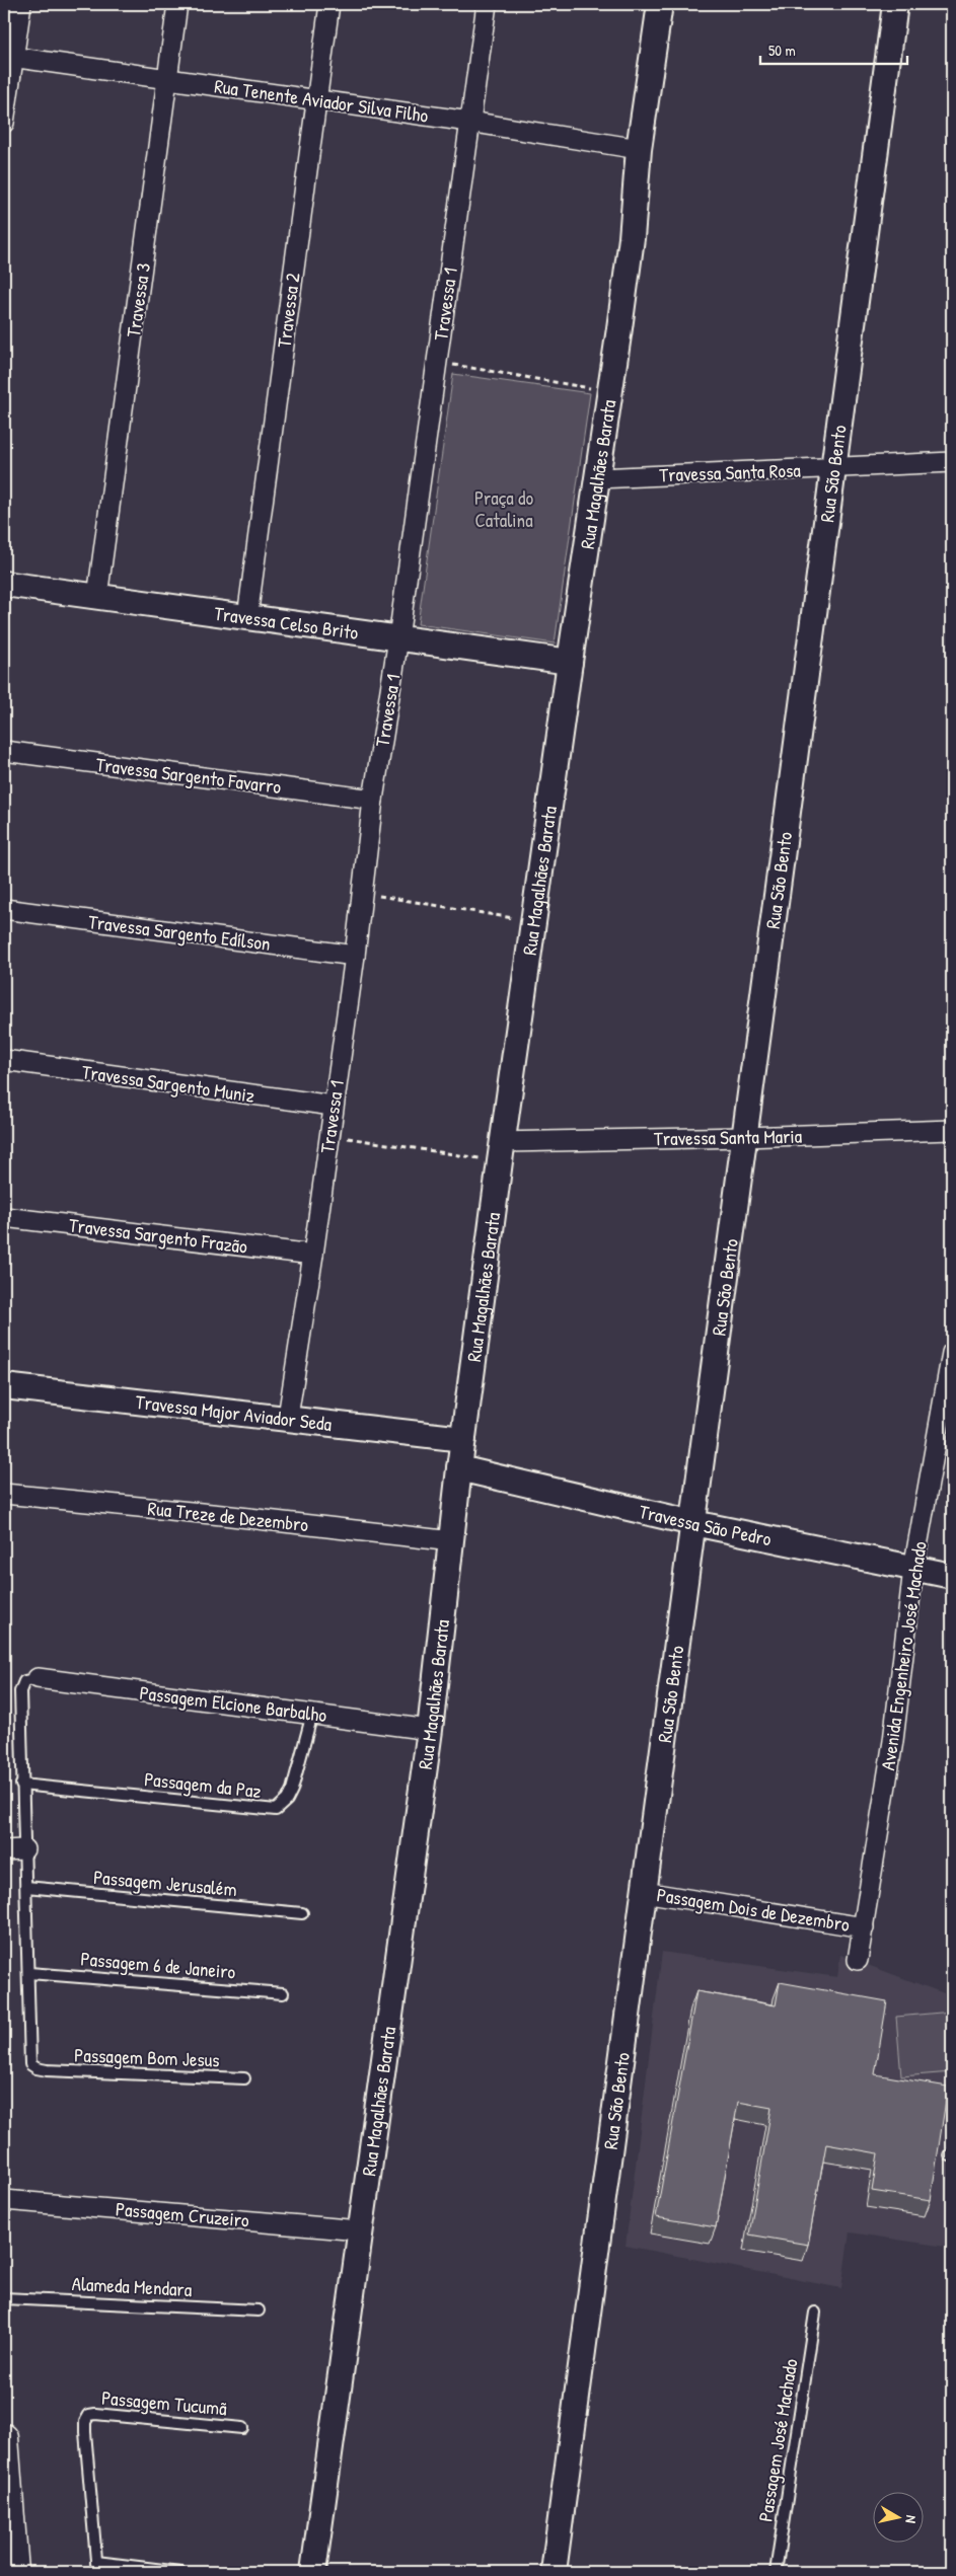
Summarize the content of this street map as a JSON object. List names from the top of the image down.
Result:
{
  "streets": {
    "street": [
      "Rua Tenente Aviador Silva Filho",
      "Travessa 3",
      "Travessa 1",
      "Travessa 2",
      "Travessa Santa Rosa",
      "Rua Magalhães Barata",
      "Rua São Bento",
      "Travessa Celso Brito",
      "Travessa Sargento Favarro",
      "Travessa Sargento Edílson",
      "Travessa Sargento Muniz",
      "Travessa Santa Maria",
      "Travessa Sargento Frazão",
      "Travessa Major Aviador Seda",
      "Rua Treze de Dezembro",
      "Travessa São Pedro",
      "Avenida Engenheiro José Machado",
      "Passagem Elcione Barbalho",
      "Passagem Dois de Dezembro",
      "Passagem Cruzeiro"
    ],
    "lane": [
      "Passagem da Paz",
      "Passagem Jerusalém",
      "Passagem 6 de Janeiro",
      "Passagem Bom Jesus",
      "Alameda Mendara",
      "Passagem Tucumã",
      "Passagem José Machado"
    ]
  },
  "crossings": [
    ["Rua Tenente Aviador Silva Filho", "Travessa 3"],
    ["Rua Tenente Aviador Silva Filho", "Travessa 1"],
    ["Rua Tenente Aviador Silva Filho", "Travessa 2"],
    ["Rua Tenente Aviador Silva Filho", "Rua Magalhães Barata"],
    ["Travessa 3", "Travessa Celso Brito"],
    ["Travessa 1", "Travessa Celso Brito"],
    ["Travessa 1", "Travessa Sargento Favarro"],
    ["Travessa 1", "Travessa Sargento Edílson"],
    ["Travessa 1", "Travessa Sargento Muniz"],
    ["Travessa 1", "Travessa Sargento Frazão"],
    ["Travessa 1", "Travessa Major Aviador Seda"],
    ["Travessa 2", "Travessa Celso Brito"],
    ["Travessa Santa Rosa", "Rua Magalhães Barata"],
    ["Travessa Santa Rosa", "Rua São Bento"],
    ["Rua Magalhães Barata", "Travessa Celso Brito"],
    ["Rua Magalhães Barata", "Travessa Santa Maria"],
    ["Rua Magalhães Barata", "Travessa Major Aviador Seda"],
    ["Rua Magalhães Barata", "Rua Treze de Dezembro"],
    ["Rua Magalhães Barata", "Travessa São Pedro"],
    ["Rua Magalhães Barata", "Passagem Elcione Barbalho"],
    ["Rua Magalhães Barata", "Passagem Cruzeiro"],
    ["Rua São Bento", "Travessa Santa Maria"],
    ["Rua São Bento", "Travessa São Pedro"],
    ["Rua São Bento", "Passagem Dois de Dezembro"],
    ["Travessa São Pedro", "Avenida Engenheiro José Machado"],
    ["Avenida Engenheiro José Machado", "Passagem Dois de Dezembro"],
    ["Passagem Elcione Barbalho", "Passagem da Paz"],
    ["Passagem 6 de Janeiro", "Passagem Bom Jesus"]
  ],
  "parks": ["Praça do Catalina"],
  "scale_bar": "50 m",
  "north": "right"
}
